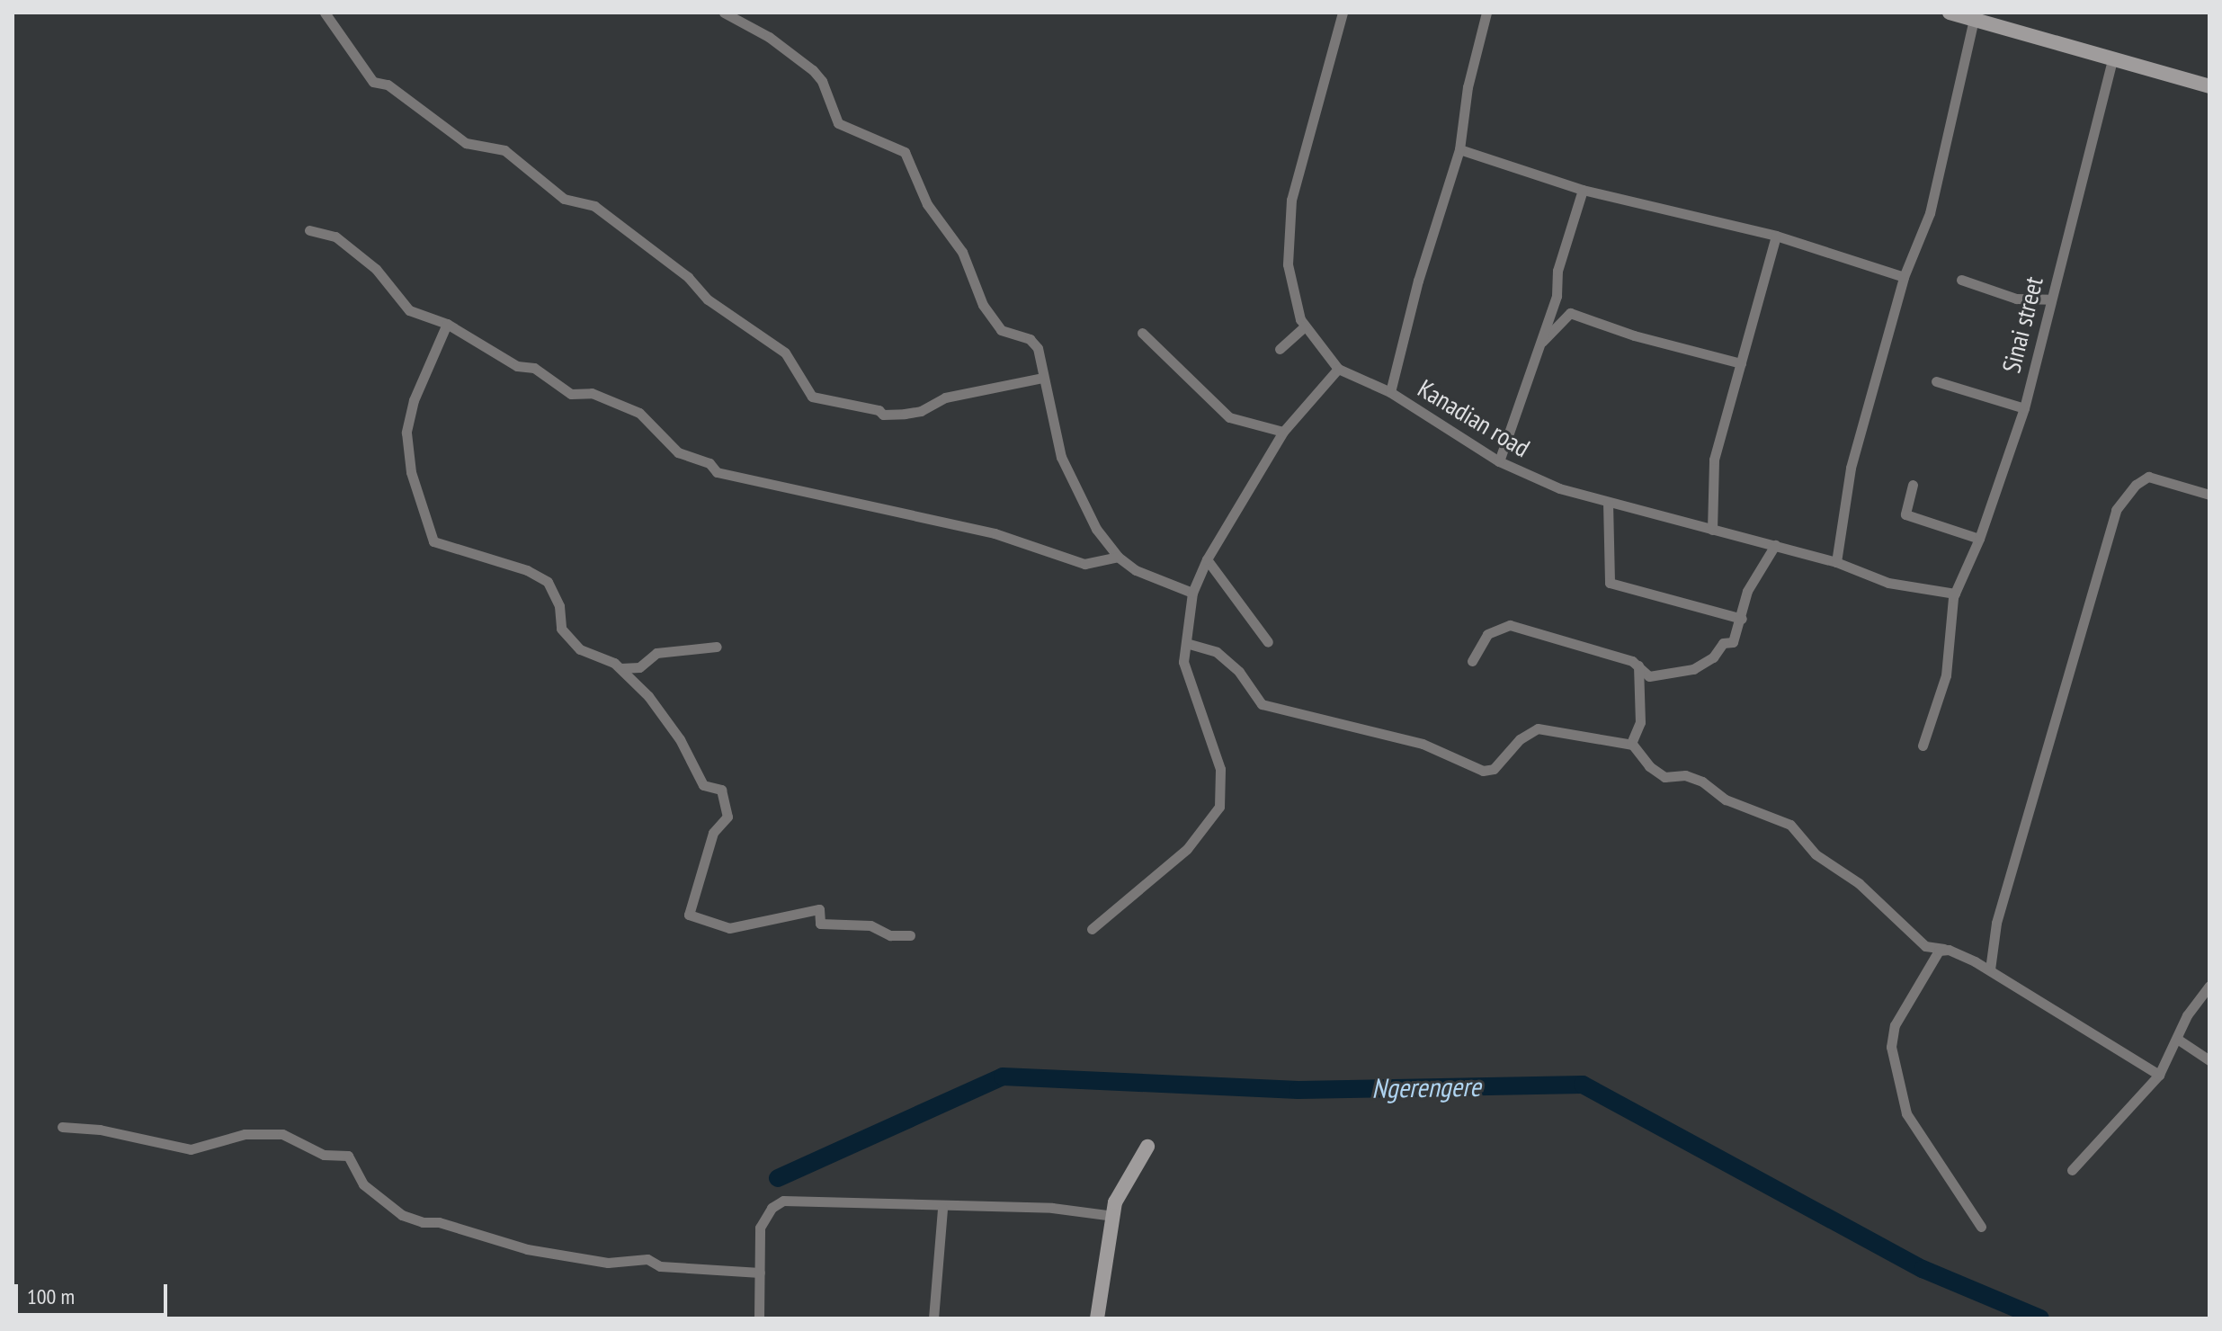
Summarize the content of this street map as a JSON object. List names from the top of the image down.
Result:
{
  "streets": {
    "street": ["Sinai street", "Kanadian road"]
  },
  "crossings": [
    ["Sinai street", "Kanadian road"]
  ],
  "water": ["Ngerengere"],
  "scale_bar": "100 m"
}
